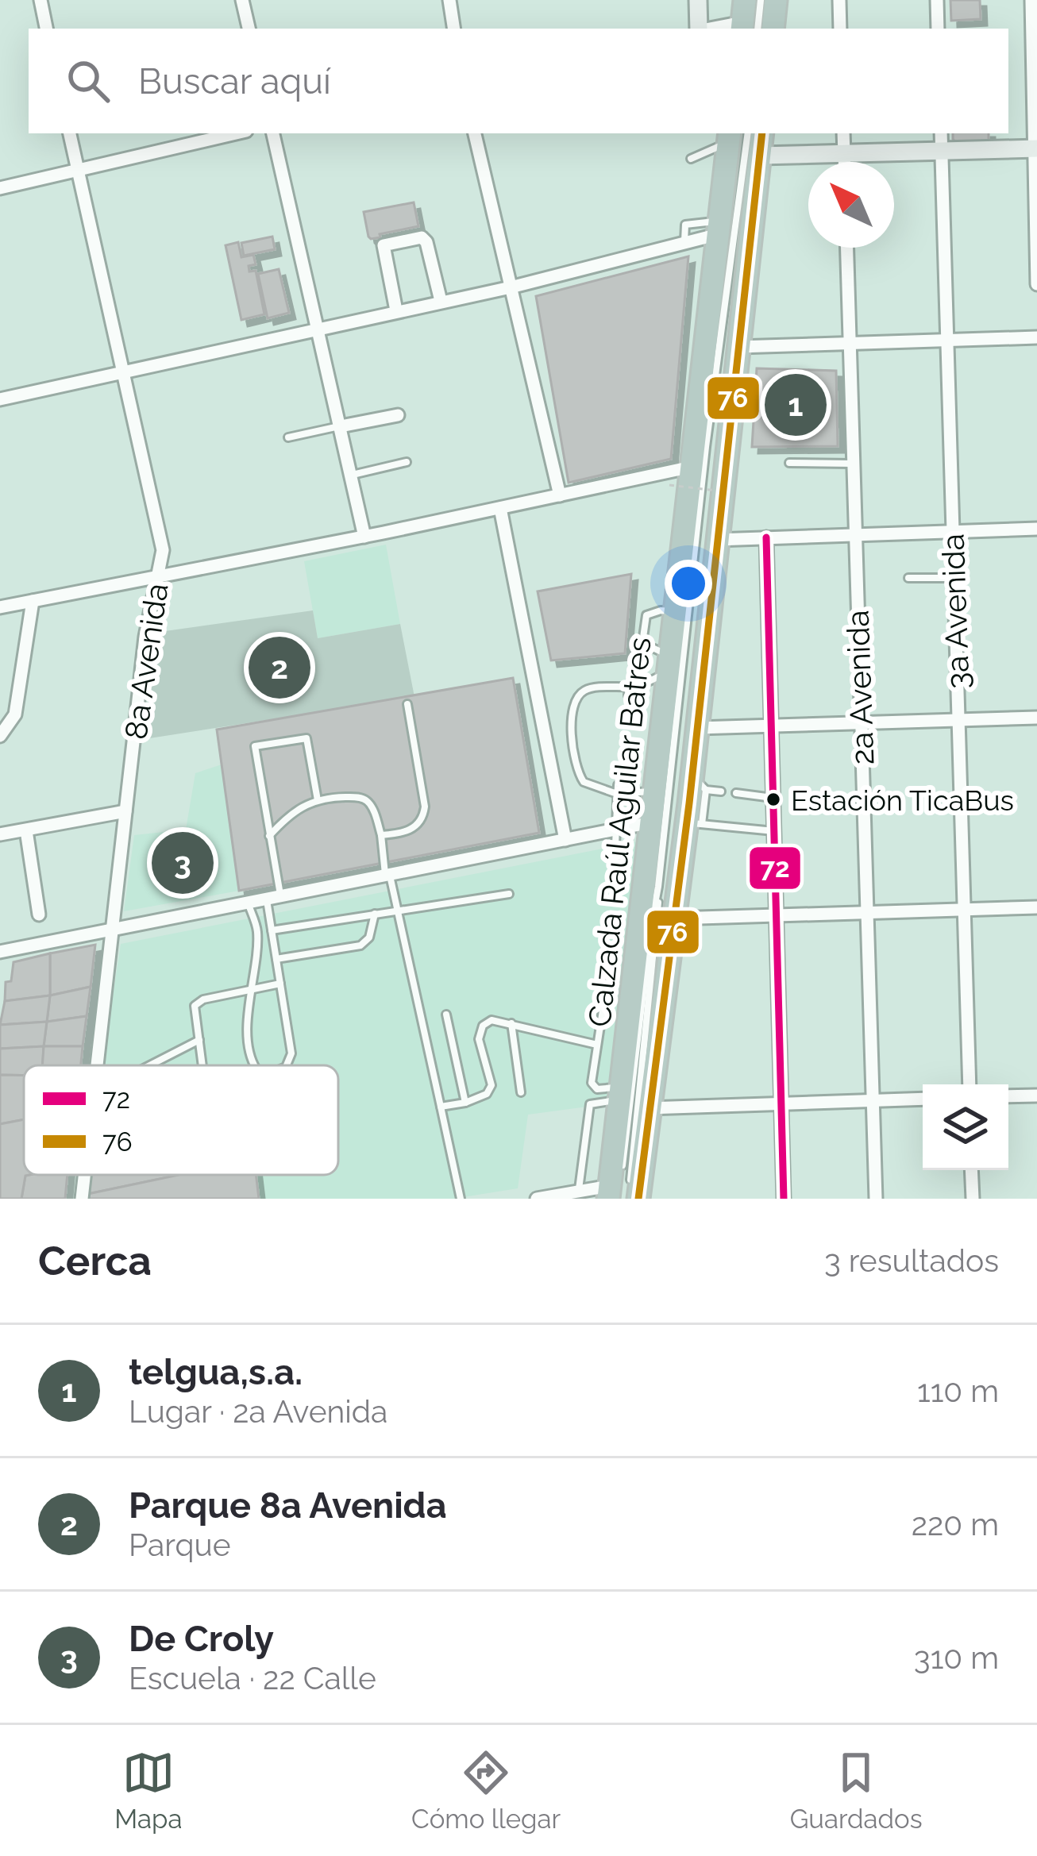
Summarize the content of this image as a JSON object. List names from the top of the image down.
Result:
{
  "streets": {
    "highway": ["Calzada Raúl Aguilar Batres"],
    "street": ["3a Avenida", "8a Avenida", "2a Avenida"]
  },
  "places": ["Estación TicaBus"],
  "lines": ["transit line 76", "transit line 72"],
  "legend": ["72", "76"],
  "north": "top left",
  "page": {
    "search": "Buscar aquí",
    "pins": ["1", "2", "3"],
    "heading": ["Cerca", "3 resultados"],
    "list": [
      {
        "mark": "1",
        "name": "telgua,s.a.",
        "note": "Lugar · 2a Avenida",
        "value": "110 m"
      },
      {
        "mark": "2",
        "name": "Parque 8a Avenida",
        "note": "Parque",
        "value": "220 m"
      },
      {
        "mark": "3",
        "name": "De Croly",
        "note": "Escuela · 22 Calle",
        "value": "310 m"
      }
    ],
    "nav": ["Mapa", "Cómo llegar", "Guardados"]
  }
}
